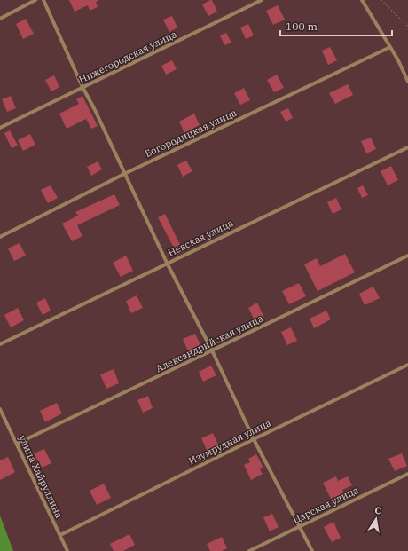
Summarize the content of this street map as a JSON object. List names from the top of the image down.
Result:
{
  "streets": {
    "street": [
      "Нижегородская улица",
      "Богородицкая улица",
      "Невская улица",
      "Александрийская улица",
      "Изумрудная улица",
      "улица Хайруллина",
      "Царская улица"
    ]
  },
  "crossings": [
    ["Александрийская улица", "улица Хайруллина"],
    ["Изумрудная улица", "улица Хайруллина"]
  ],
  "scale_bar": "100 m",
  "north": "top"
}
